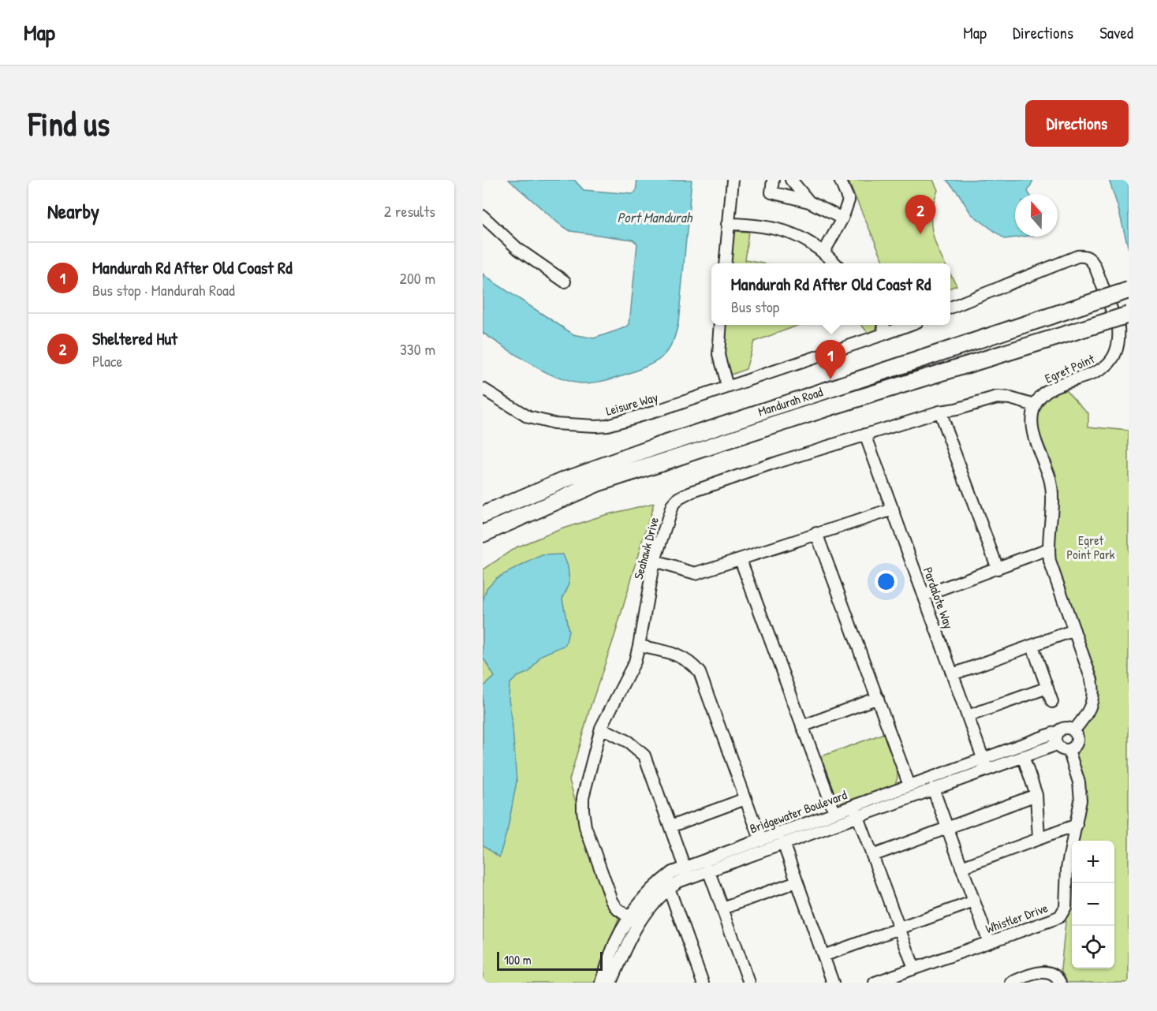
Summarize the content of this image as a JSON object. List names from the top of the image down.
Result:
{
  "streets": {
    "highway": ["Mandurah Road"],
    "street": [
      "Egret Point",
      "Leisure Way",
      "Seahawk Drive",
      "Pardalote Way",
      "Bridgewater Boulevard",
      "Whistler Drive"
    ]
  },
  "crossings": [
    ["Egret Point", "Seahawk Drive"],
    ["Seahawk Drive", "Pardalote Way"],
    ["Seahawk Drive", "Bridgewater Boulevard"],
    ["Pardalote Way", "Bridgewater Boulevard"],
    ["Bridgewater Boulevard", "Whistler Drive"]
  ],
  "water": ["Port Mandurah"],
  "parks": ["Egret Point Park"],
  "scale_bar": "100 m",
  "north": "top",
  "page": {
    "header": "Map",
    "nav": ["Map", "Directions", "Saved"],
    "buttons": "Directions",
    "title": "Find us",
    "heading": ["Nearby", "2 results"],
    "pins": ["2", "1"],
    "list": [
      {
        "mark": "1",
        "name": "Mandurah Rd After Old Coast Rd",
        "note": "Bus stop · Mandurah Road",
        "value": "200 m"
      },
      {
        "mark": "2",
        "name": "Sheltered Hut",
        "note": "Place",
        "value": "330 m"
      }
    ],
    "popup": ["Mandurah Rd After Old Coast Rd", "Bus stop"],
    "map_buttons": ["+", "−"],
    "scale": "100 m"
  }
}
